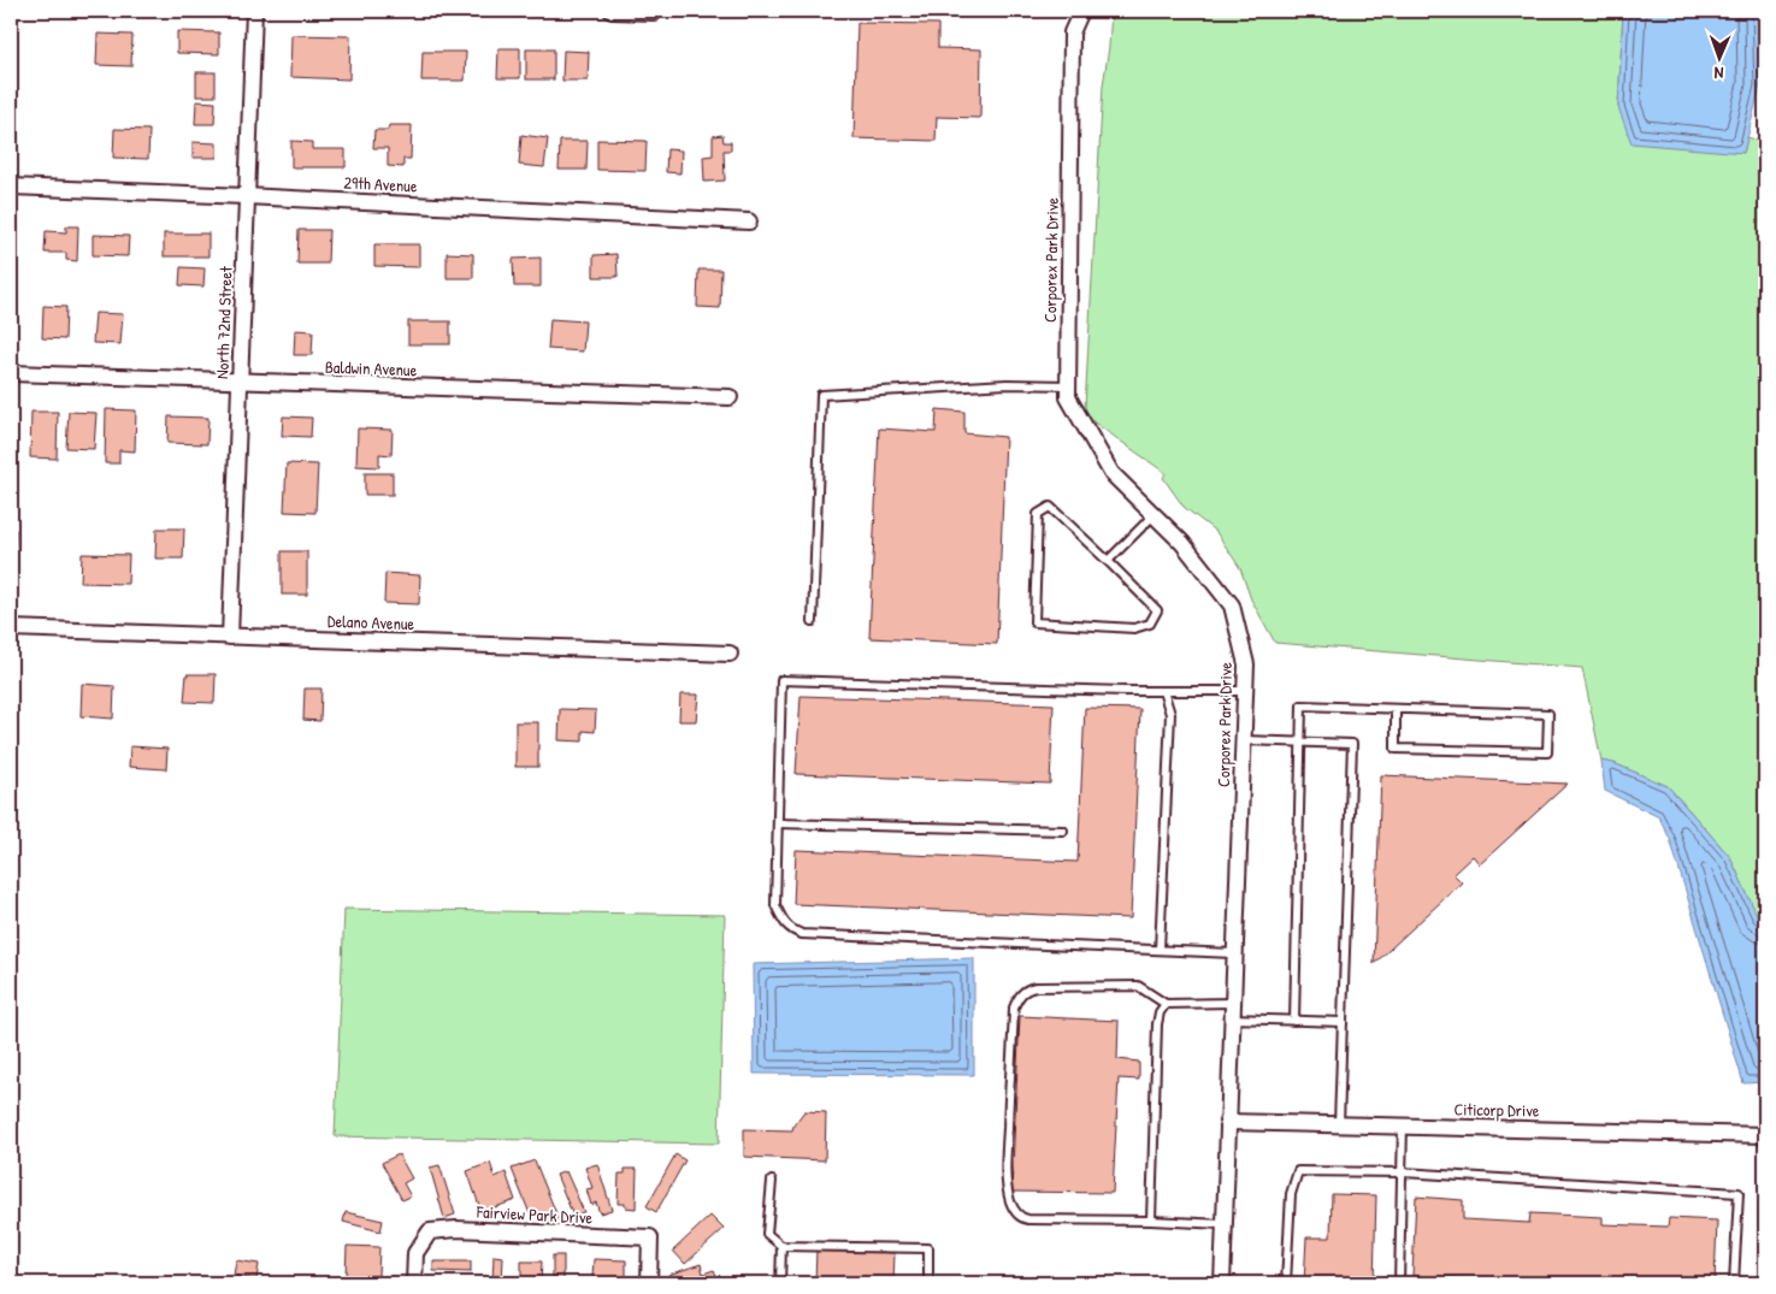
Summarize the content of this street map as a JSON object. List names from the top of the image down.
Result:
{
  "streets": {
    "street": [
      "29th Avenue",
      "Corporex Park Drive",
      "North 72nd Street",
      "Baldwin Avenue",
      "Delano Avenue",
      "Citicorp Drive",
      "Fairview Park Drive"
    ]
  },
  "crossings": [
    ["29th Avenue", "North 72nd Street"],
    ["Corporex Park Drive", "Citicorp Drive"],
    ["North 72nd Street", "Baldwin Avenue"],
    ["North 72nd Street", "Delano Avenue"]
  ],
  "north": "bottom"
}
